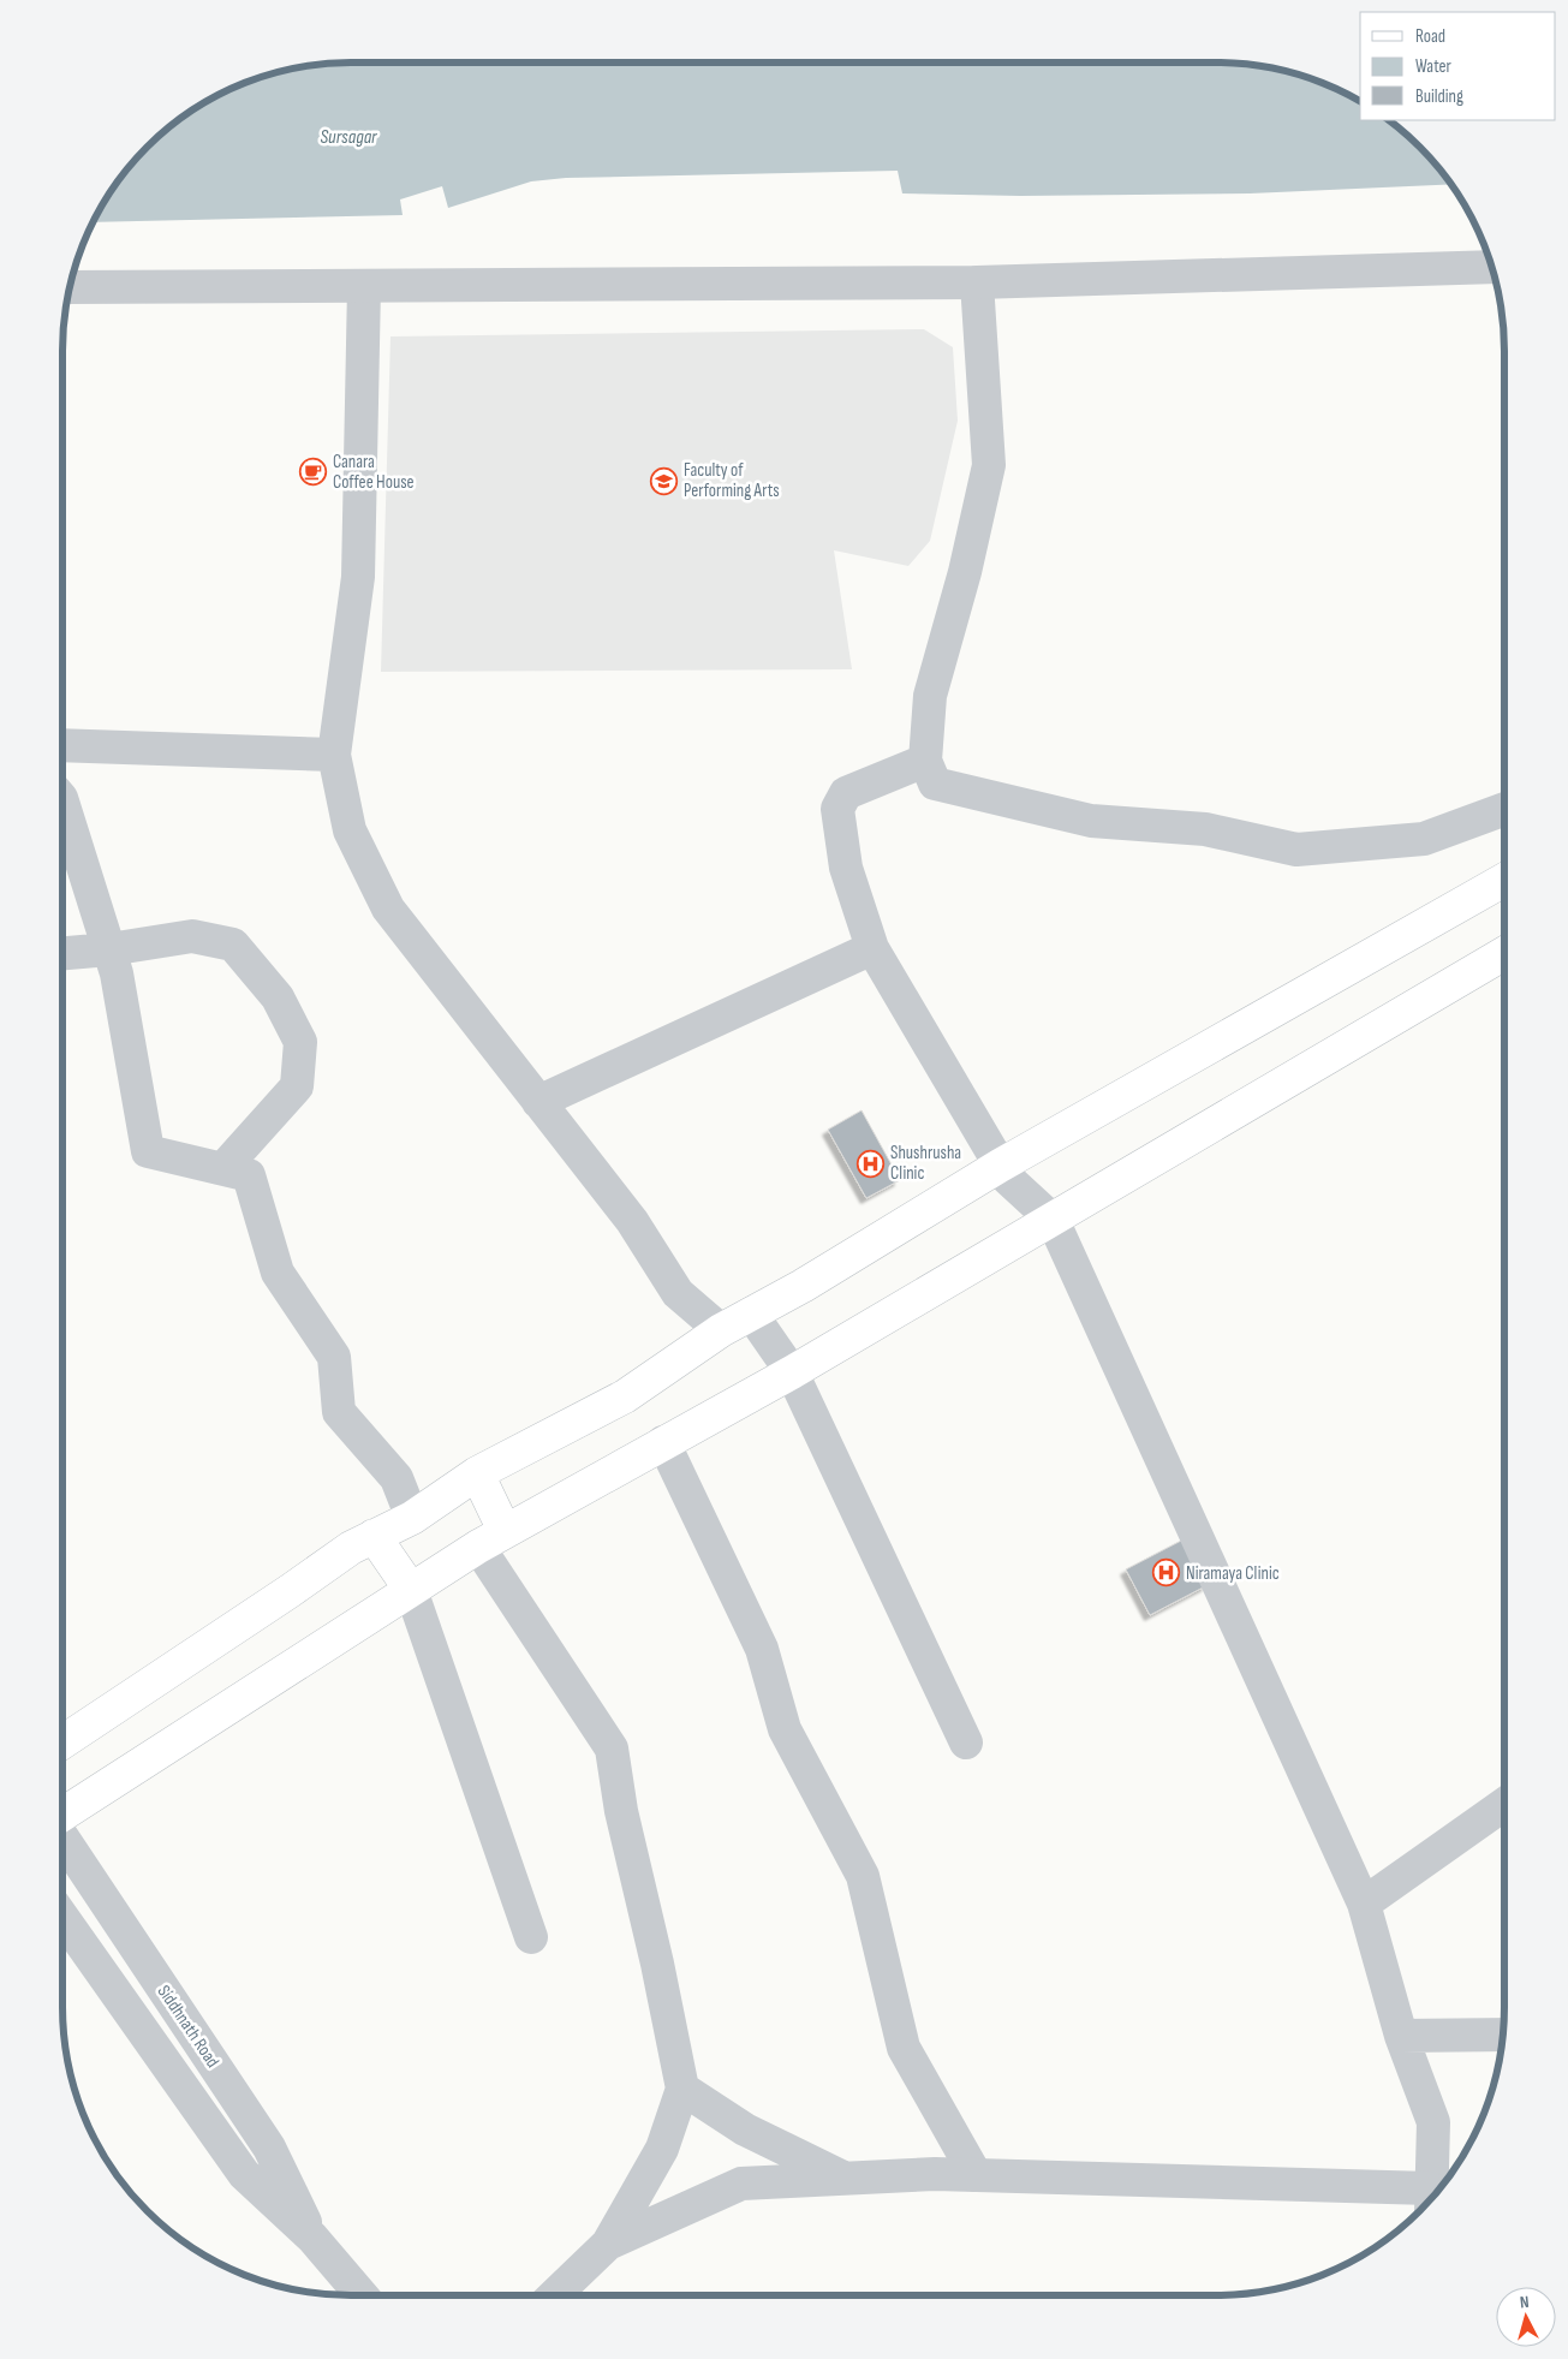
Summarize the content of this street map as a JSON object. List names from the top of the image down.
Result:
{
  "streets": {
    "street": ["Siddhnath Road"]
  },
  "water": ["Sursagar"],
  "places": {
    "cafe": ["Canara Coffee House"],
    "school or university": ["Faculty of Performing Arts"],
    "hospital": ["Shushrusha Clinic", "Niramaya Clinic"]
  },
  "legend": ["Road", "Water", "Building"],
  "north": "top"
}
